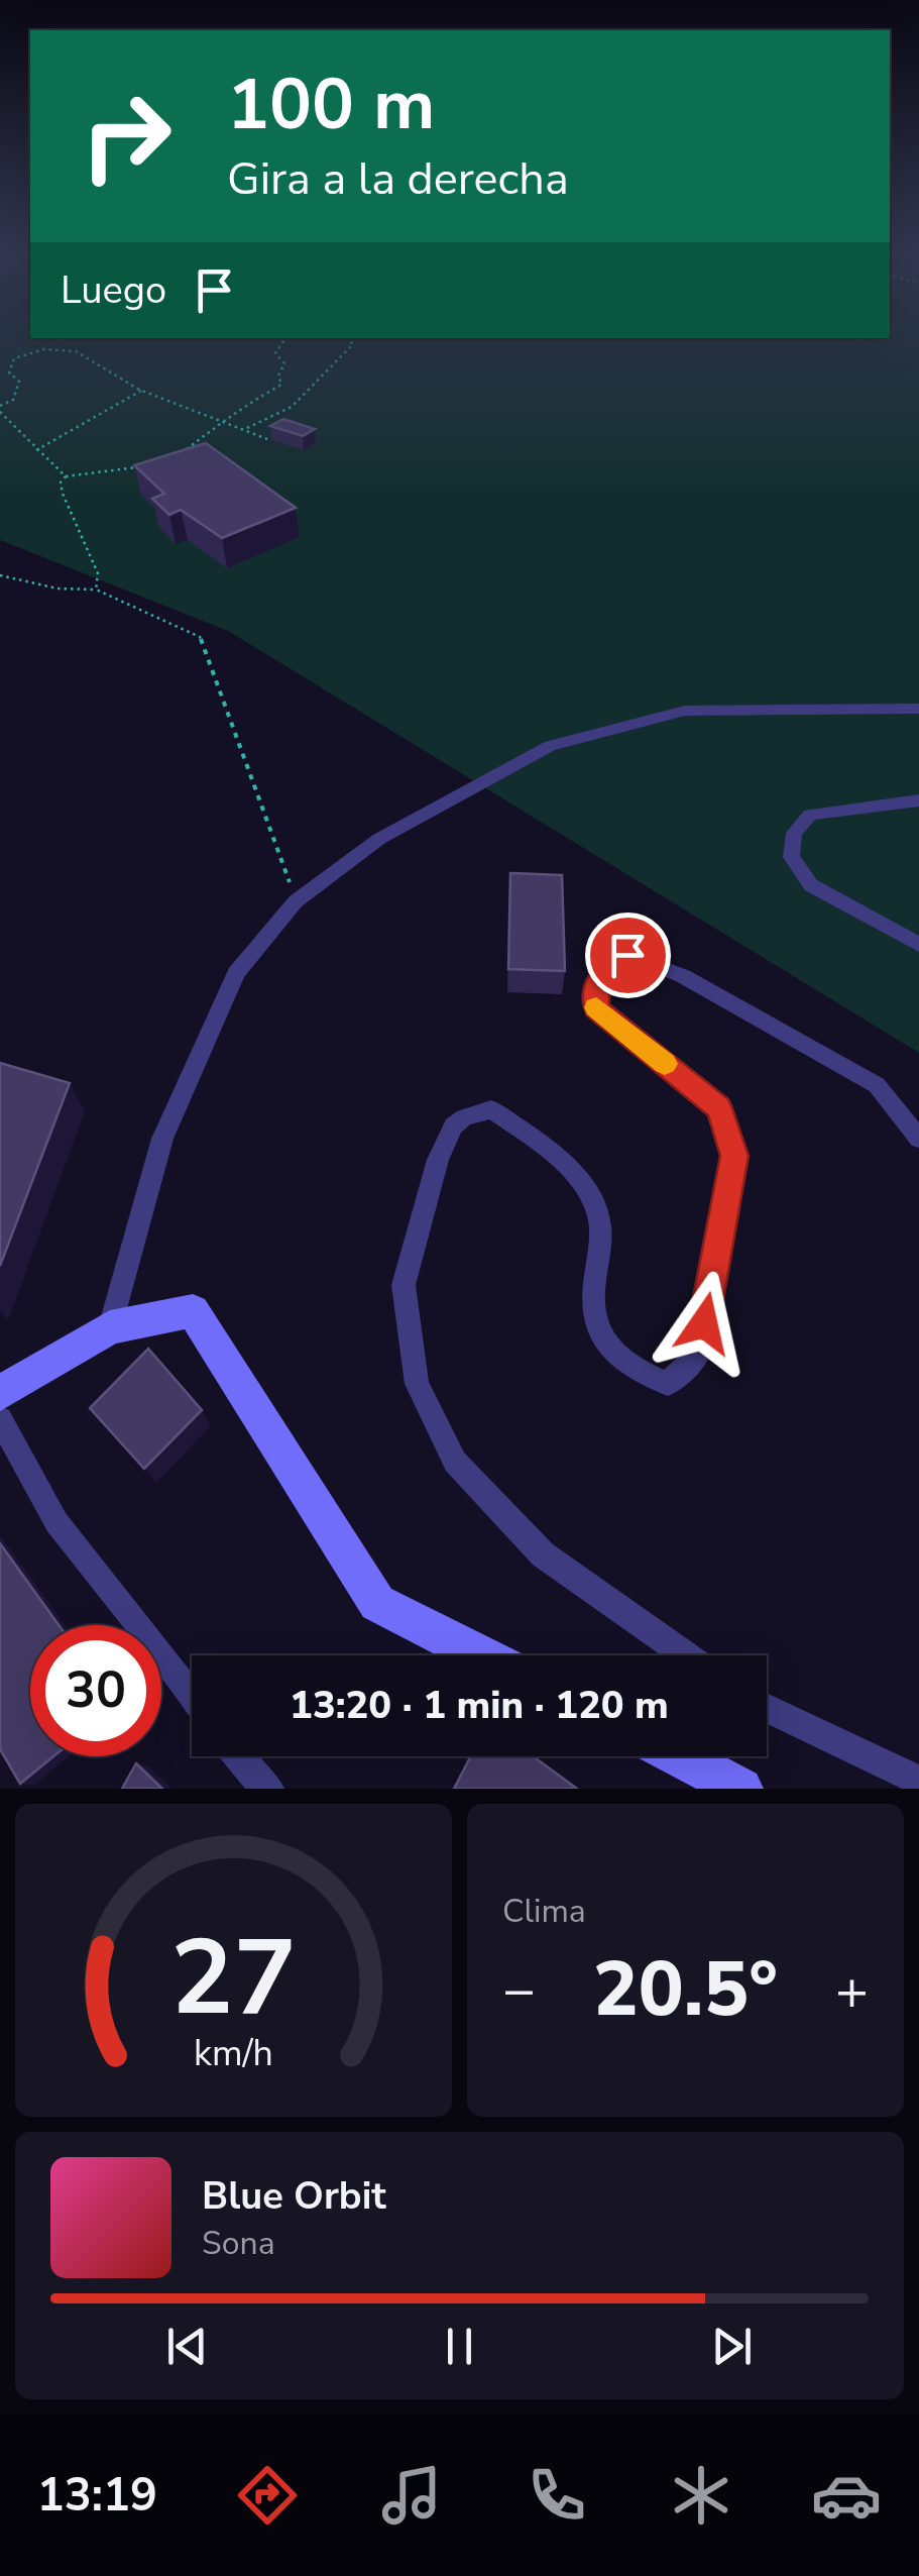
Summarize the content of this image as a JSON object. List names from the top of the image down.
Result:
{
  "page": {
    "turn": ["100 m", "Gira a la derecha"],
    "then": "Luego",
    "limit": "30",
    "trip": "13:20 · 1 min · 120 m",
    "tile": "Clima",
    "heat": ["−", "20.5°", "+"],
    "song": ["Blue Orbit", "Sona"],
    "tabs": "13:19",
    "gauge": ["27", "km/h"]
  }
}
